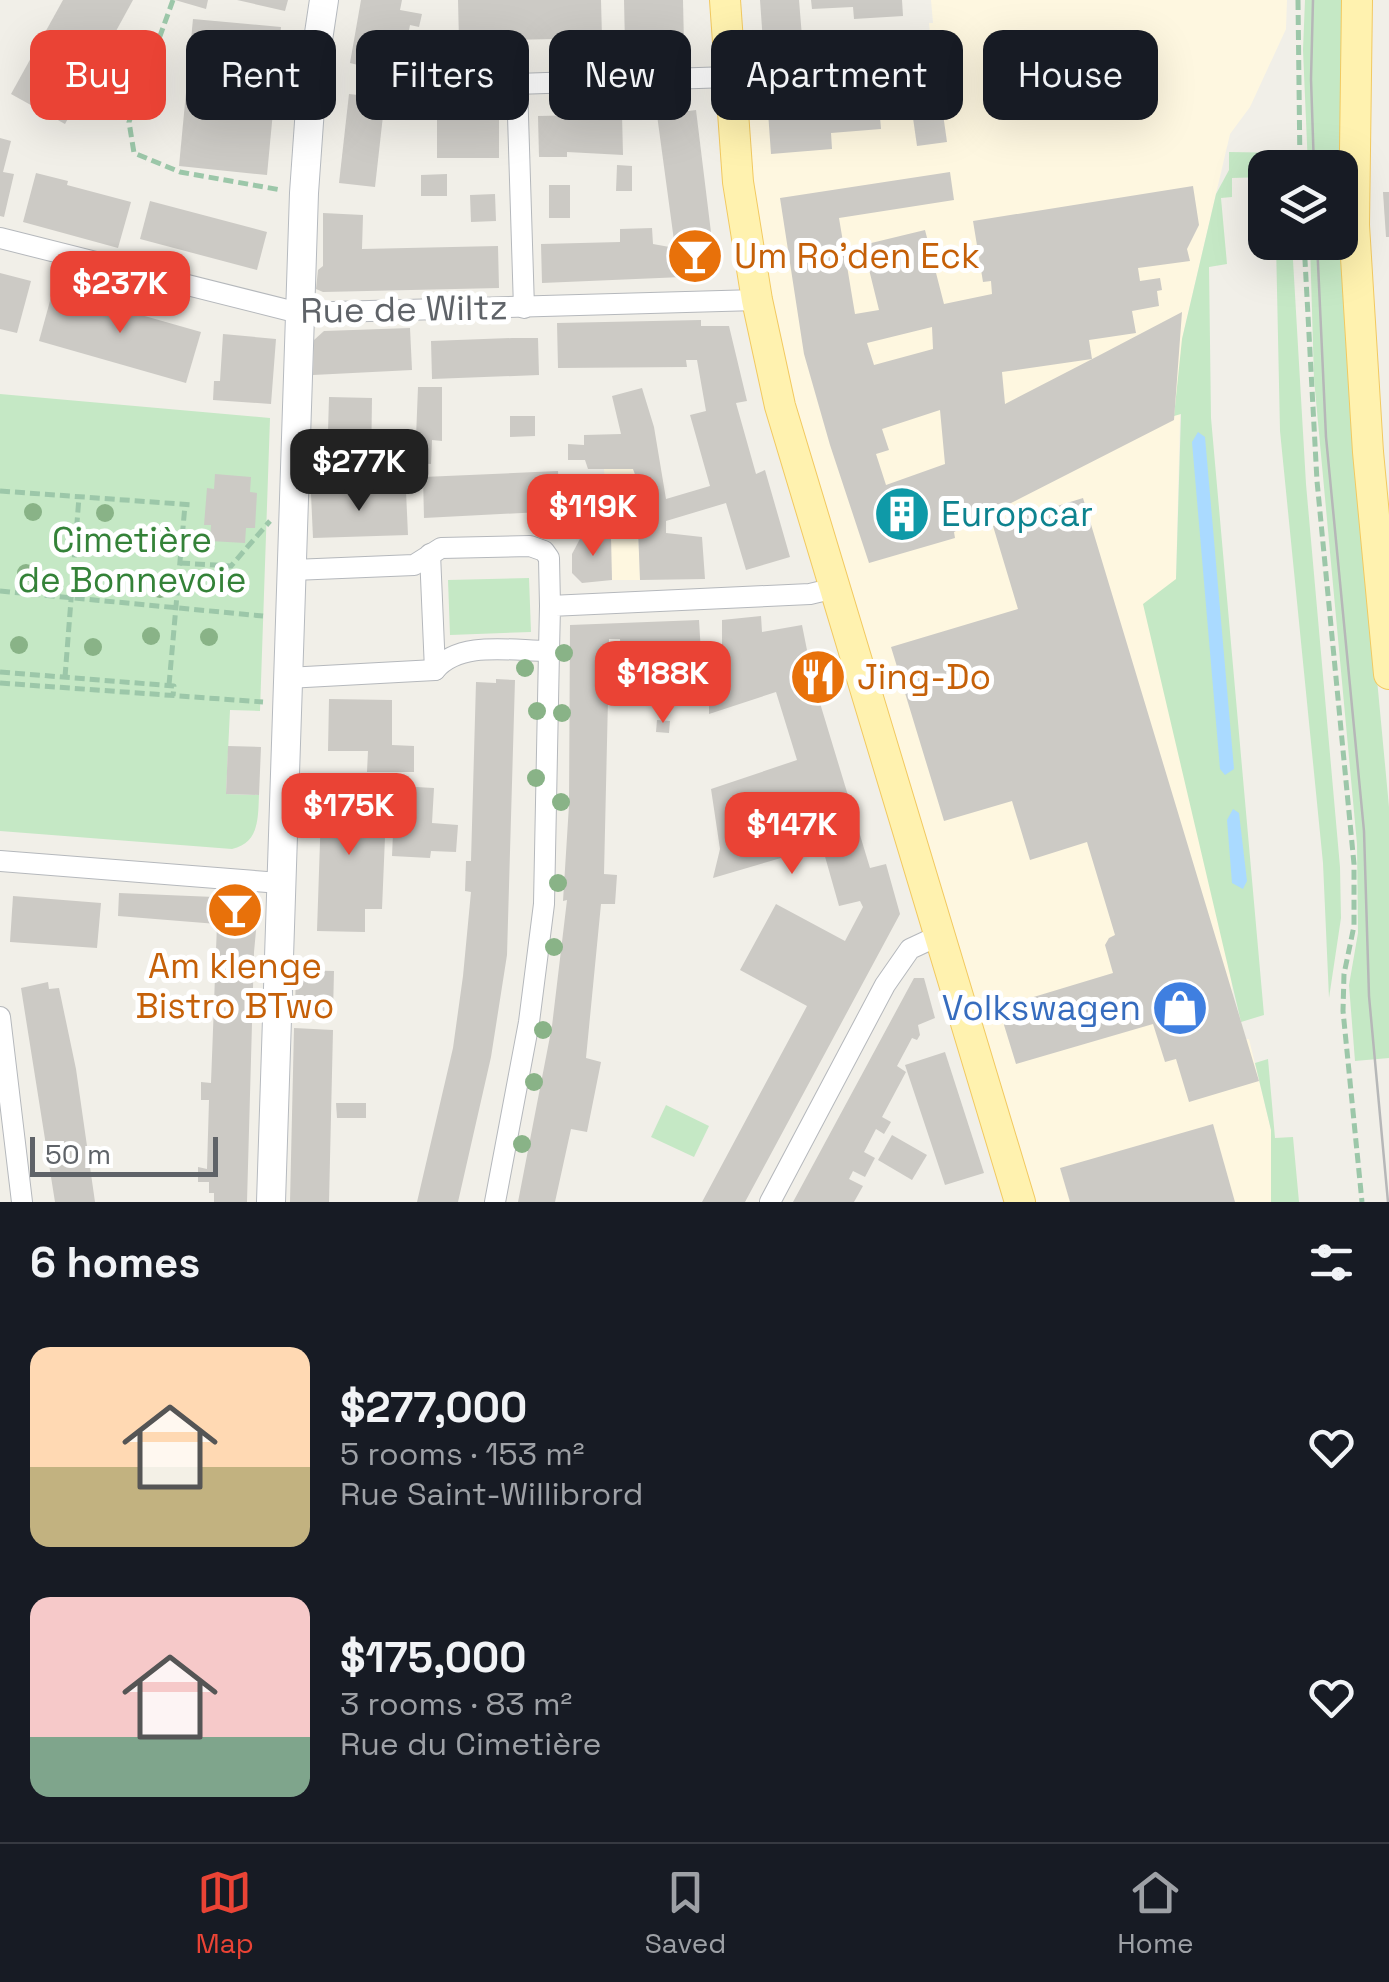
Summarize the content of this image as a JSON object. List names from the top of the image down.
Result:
{
  "streets": {
    "street": ["Rue de Wiltz"]
  },
  "parks": ["Cimetière de Bonnevoie"],
  "places": {
    "bar": ["Um Ro'den Eck", "Am klenge Bistro BTwo"],
    "building": ["Europcar"],
    "restaurant": ["Jing-Do"],
    "shop": ["Volkswagen"]
  },
  "scale_bar": "50 m",
  "page": {
    "chip": [
      "Buy",
      "Rent",
      "Filters",
      "New",
      "Apartment",
      "House"
    ],
    "price": [
      "$237K",
      "$277K",
      "$119K",
      "$188K",
      "$175K",
      "$147K"
    ],
    "scale": "50 m",
    "heading": "6 homes",
    "list": [
      {
        "name": "$277,000",
        "note": "5 rooms · 153 m² · Rue Saint-Willibrord"
      },
      {
        "name": "$175,000",
        "note": "3 rooms · 83 m² · Rue du Cimetière"
      }
    ],
    "tabs": ["Map", "Saved", "Home"]
  }
}
